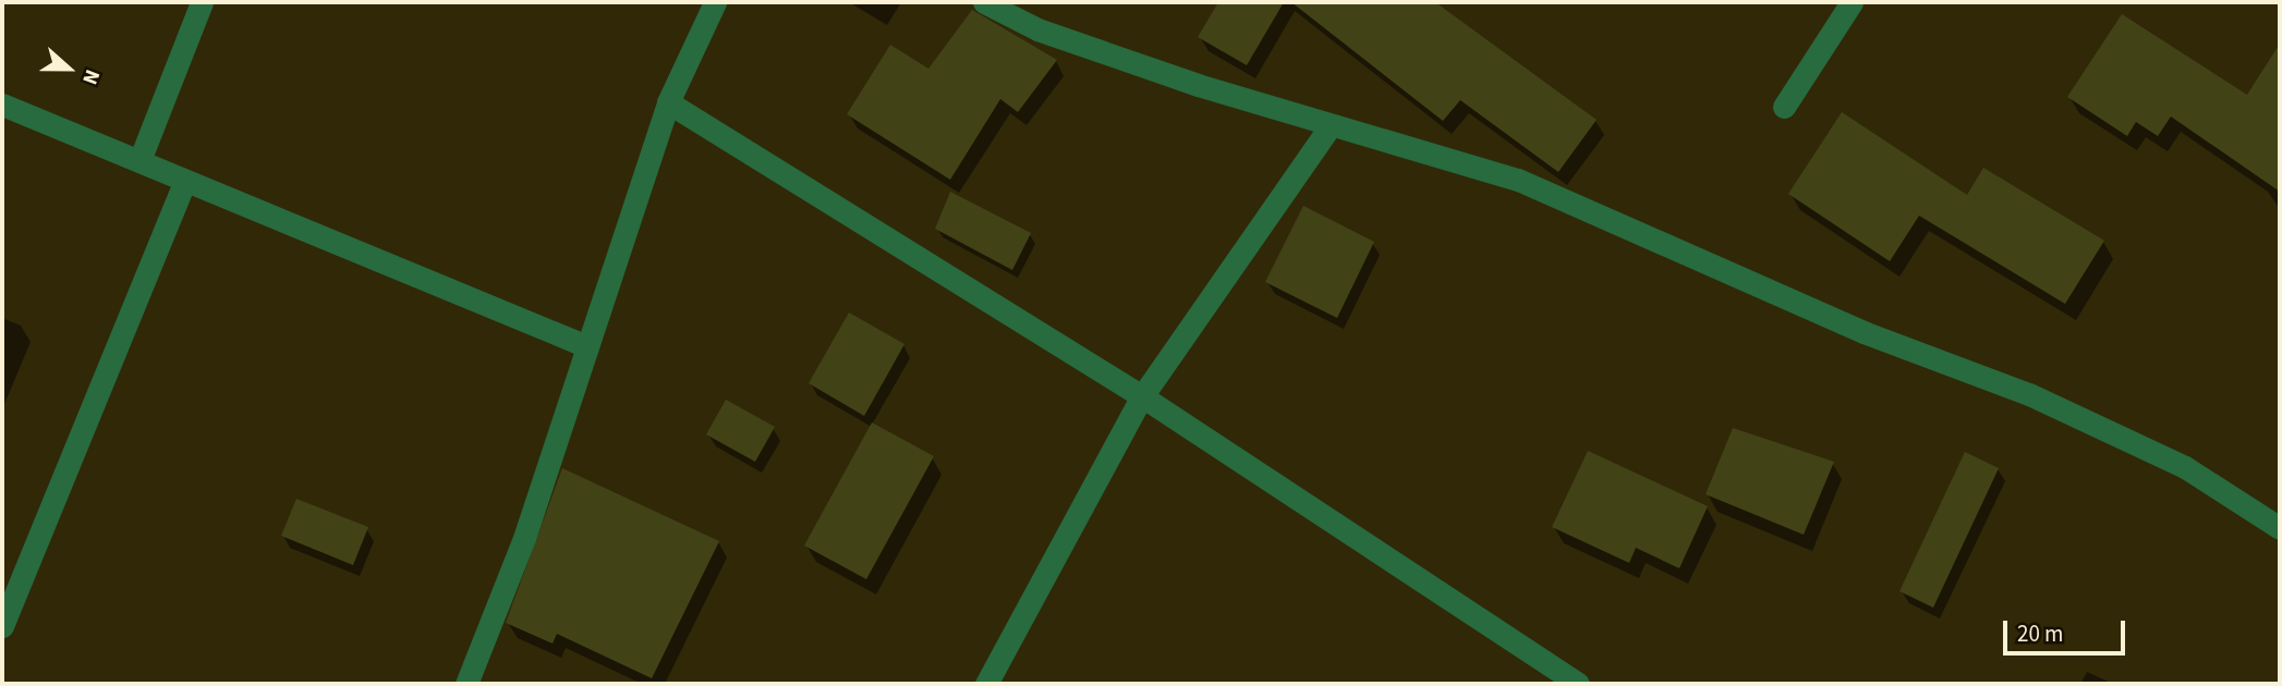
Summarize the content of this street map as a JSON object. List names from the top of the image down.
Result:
{
  "scale_bar": "20 m",
  "north": "right"
}
